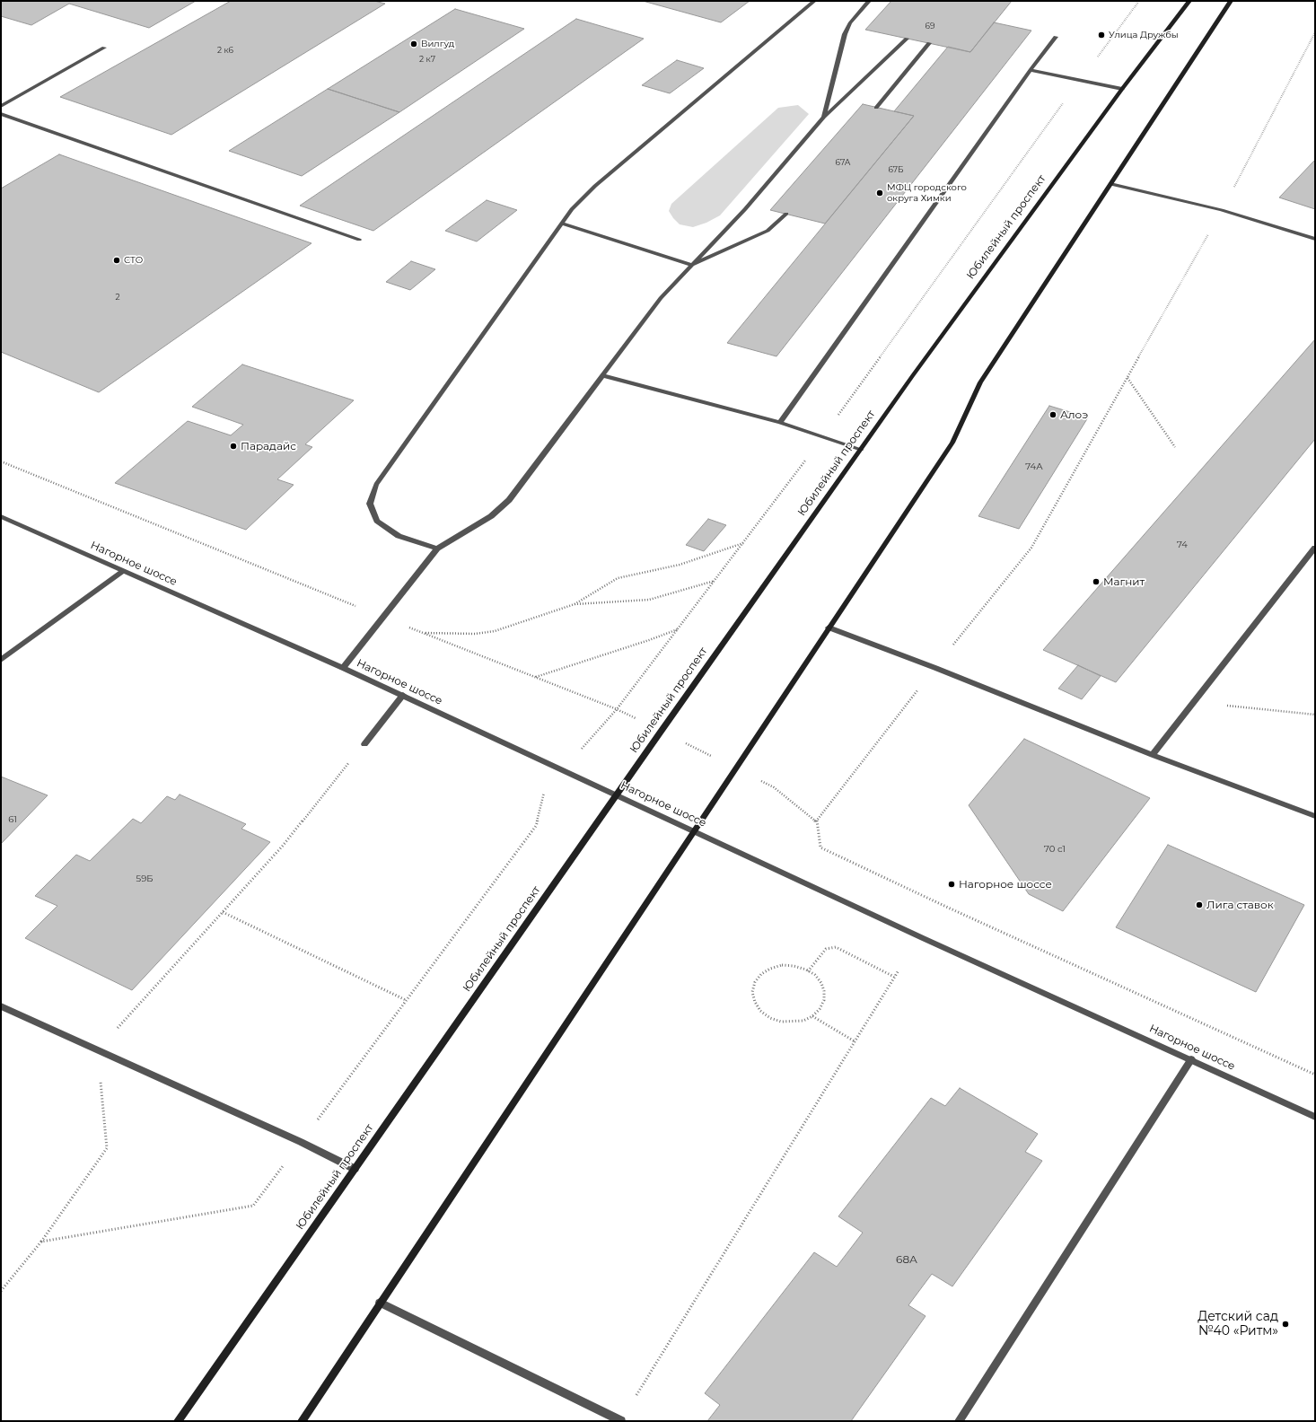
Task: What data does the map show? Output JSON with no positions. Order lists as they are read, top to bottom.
{
  "streets": {
    "main road": ["Юбилейный проспект"],
    "street": ["Нагорное шоссе"]
  },
  "crossings": [
    ["Юбилейный проспект", "Нагорное шоссе"]
  ],
  "places": [
    "Улица Дружбы",
    "Вилгуд",
    "МФЦ городского округа Химки",
    "СТО",
    "Алоэ",
    "Парадайс",
    "Магнит",
    "Нагорное шоссе",
    "Лига ставок",
    "Детский сад №40 «Ритм»"
  ],
  "house_numbers": [
    "69",
    "2 к6",
    "2 к7",
    "67А",
    "67Б",
    "2",
    "74А",
    "74",
    "61",
    "70 с1",
    "59Б",
    "68А"
  ]
}
